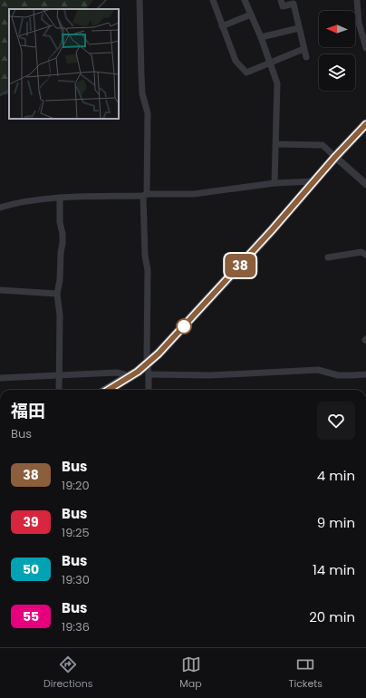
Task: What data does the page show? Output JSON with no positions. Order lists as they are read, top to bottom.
{
  "lines": ["bus line 38"],
  "north": "left",
  "page": {
    "on_map": "38",
    "heading": ["福田", "Bus"],
    "list": [
      {
        "mark": "38",
        "name": "Bus",
        "note": "19:20",
        "value": "4 min"
      },
      {
        "mark": "39",
        "name": "Bus",
        "note": "19:25",
        "value": "9 min"
      },
      {
        "mark": "50",
        "name": "Bus",
        "note": "19:30",
        "value": "14 min"
      },
      {
        "mark": "55",
        "name": "Bus",
        "note": "19:36",
        "value": "20 min"
      }
    ],
    "tabs": ["Directions", "Map", "Tickets"]
  }
}
